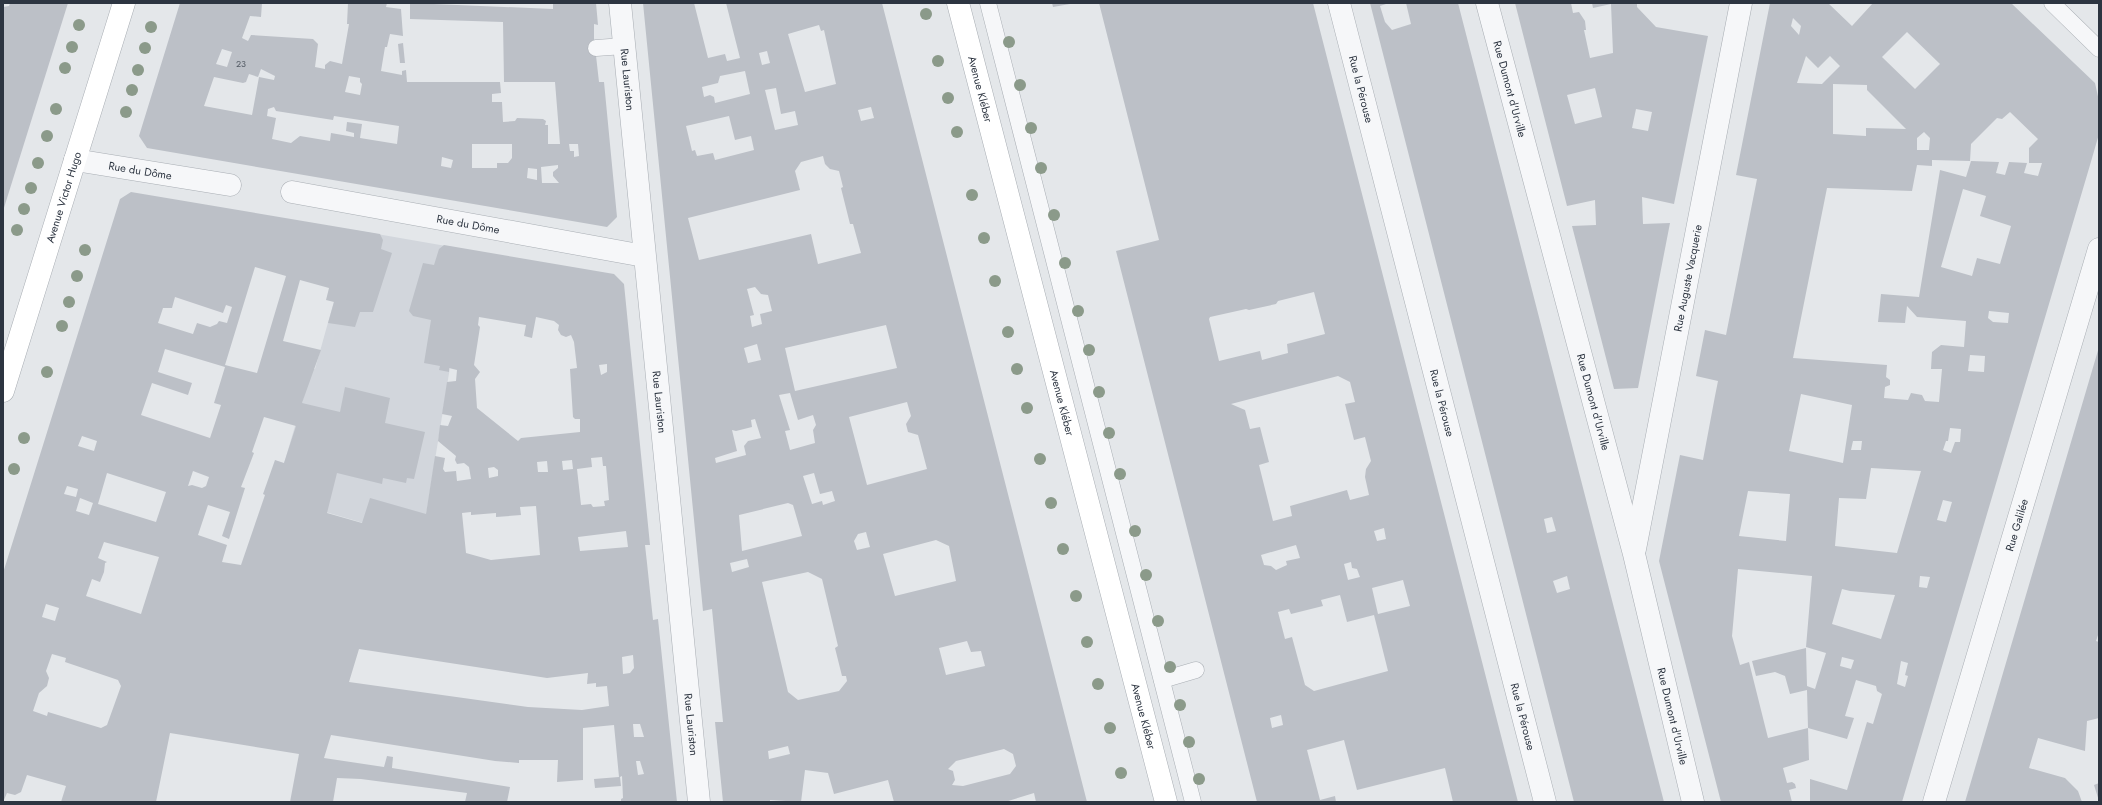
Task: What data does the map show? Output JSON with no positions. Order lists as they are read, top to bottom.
{
  "streets": {
    "main road": ["Avenue Kléber", "Avenue Victor Hugo"],
    "street": [
      "Rue Lauriston",
      "Rue la Pérouse",
      "Rue Dumont d'Urville",
      "Rue du Dôme",
      "Rue Auguste Vacquerie",
      "Rue Galilée"
    ]
  },
  "crossings": [
    ["Rue Lauriston", "Rue du Dôme"],
    ["Rue Dumont d'Urville", "Rue Auguste Vacquerie"],
    ["Rue du Dôme", "Avenue Victor Hugo"]
  ],
  "house_numbers": ["23"]
}
